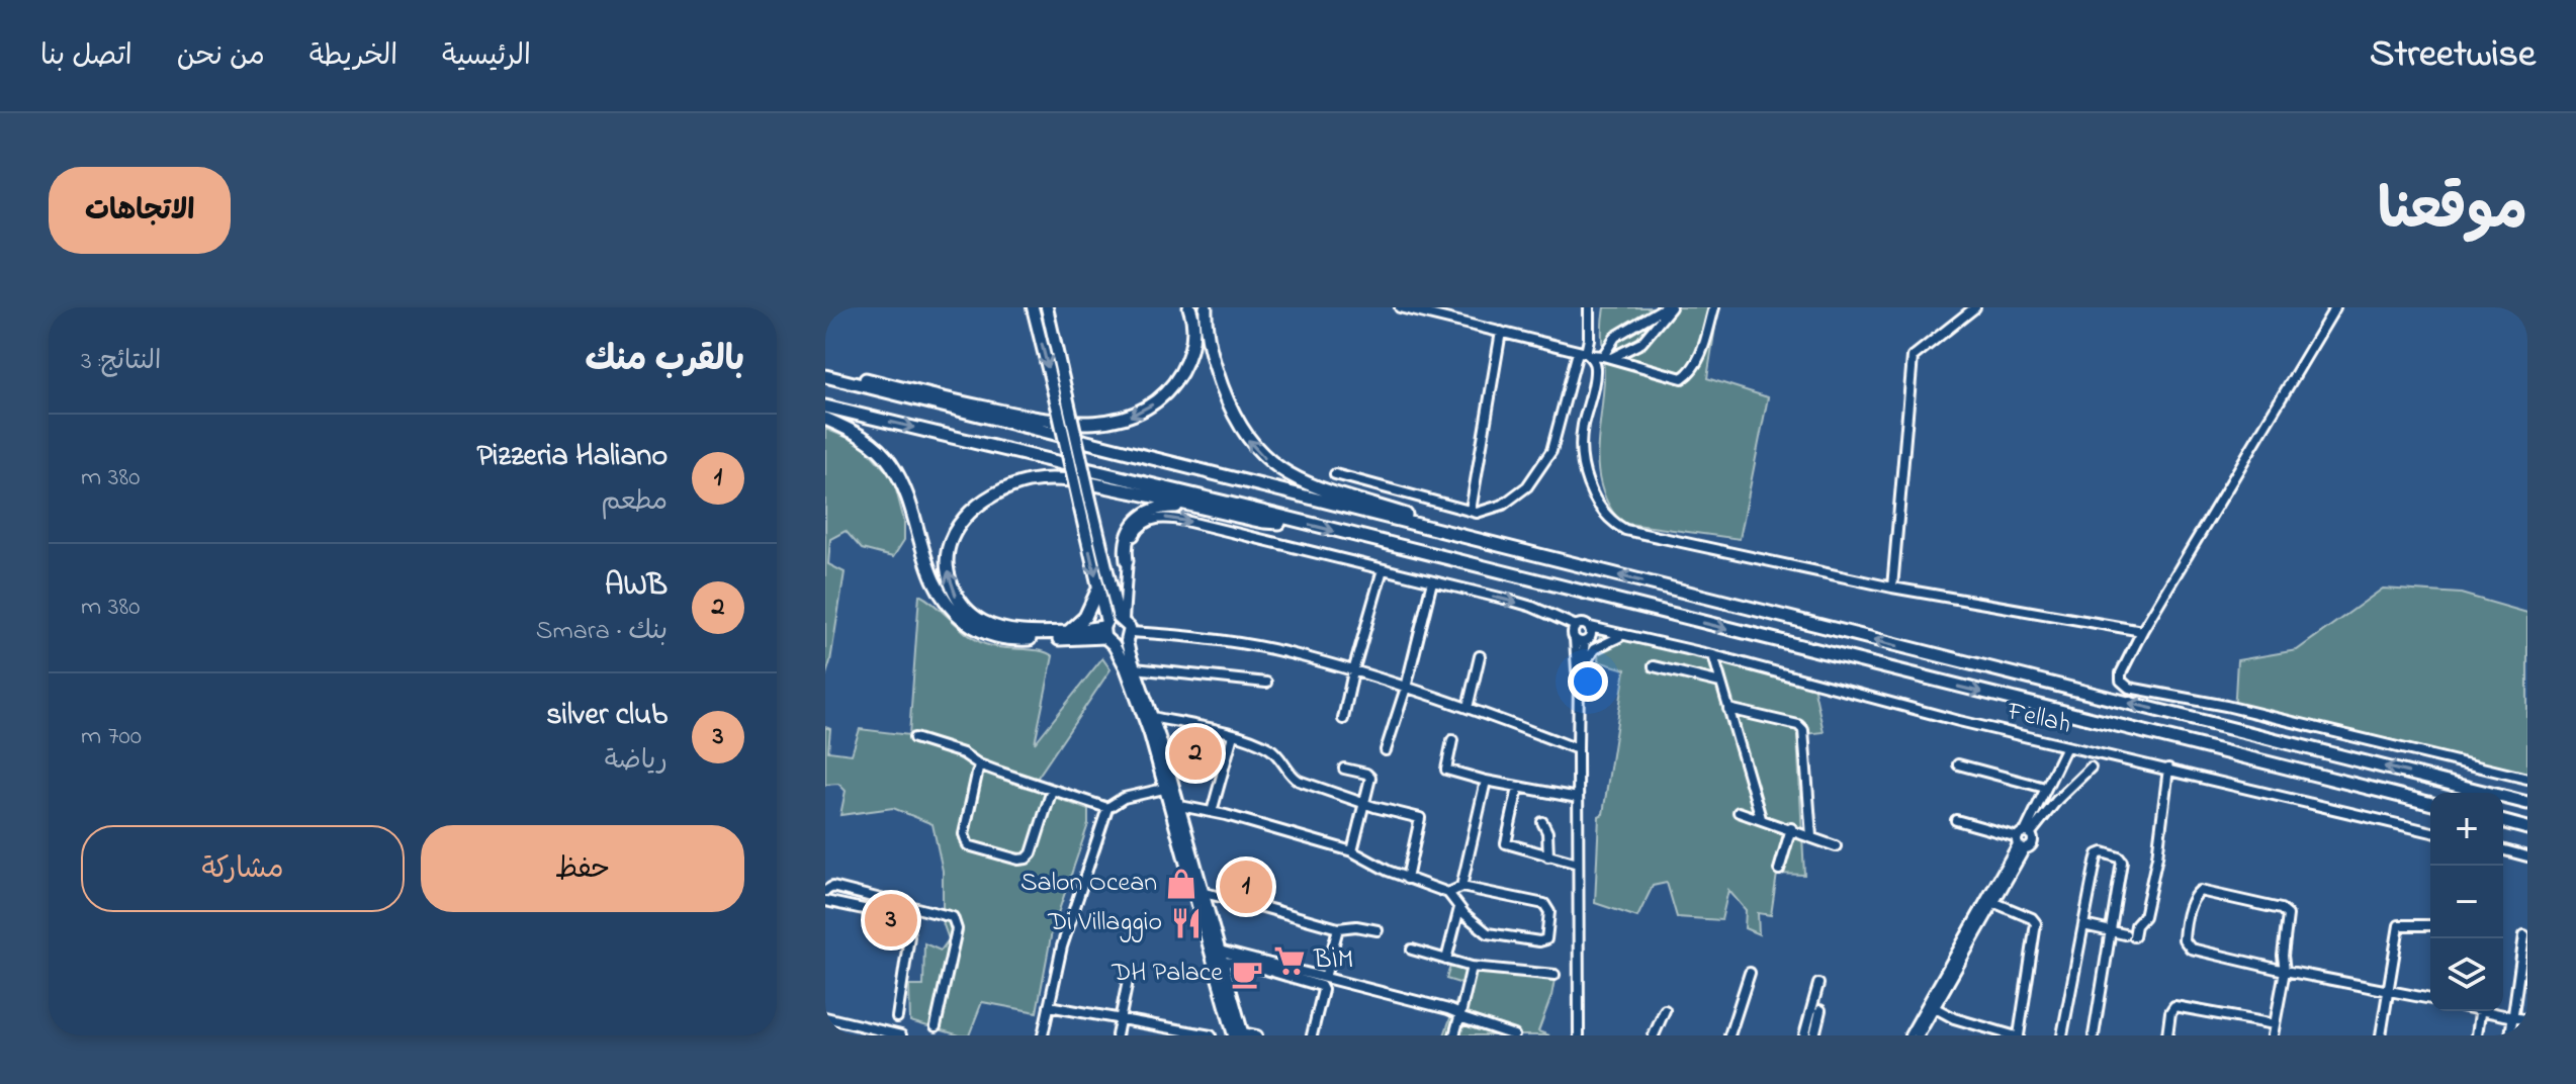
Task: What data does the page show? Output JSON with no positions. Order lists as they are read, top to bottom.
{
  "streets": {
    "street": ["Fellah"]
  },
  "places": {
    "shop": ["Salon Ocean"],
    "restaurant": ["Di Villaggio"],
    "supermarket": ["BİM"],
    "cafe": ["DH Palace"]
  },
  "page": {
    "header": "Streetwise",
    "nav": [
      "الرئيسية",
      "الخريطة",
      "من نحن",
      "اتصل بنا"
    ],
    "title": "موقعنا",
    "buttons": [
      "الاتجاهات",
      ["حفظ", "مشاركة"]
    ],
    "heading": ["بالقرب منك", "النتائج: 3"],
    "list": [
      {
        "mark": "1",
        "name": "Pizzeria Haliano",
        "note": "مطعم",
        "value": "380 m"
      },
      {
        "mark": "2",
        "name": "AWB",
        "note": "بنك · Smara",
        "value": "380 m"
      },
      {
        "mark": "3",
        "name": "silver club",
        "note": "رياضة",
        "value": "700 m"
      }
    ],
    "pins": ["2", "1", "3"],
    "map_buttons": ["+", "−"]
  }
}
